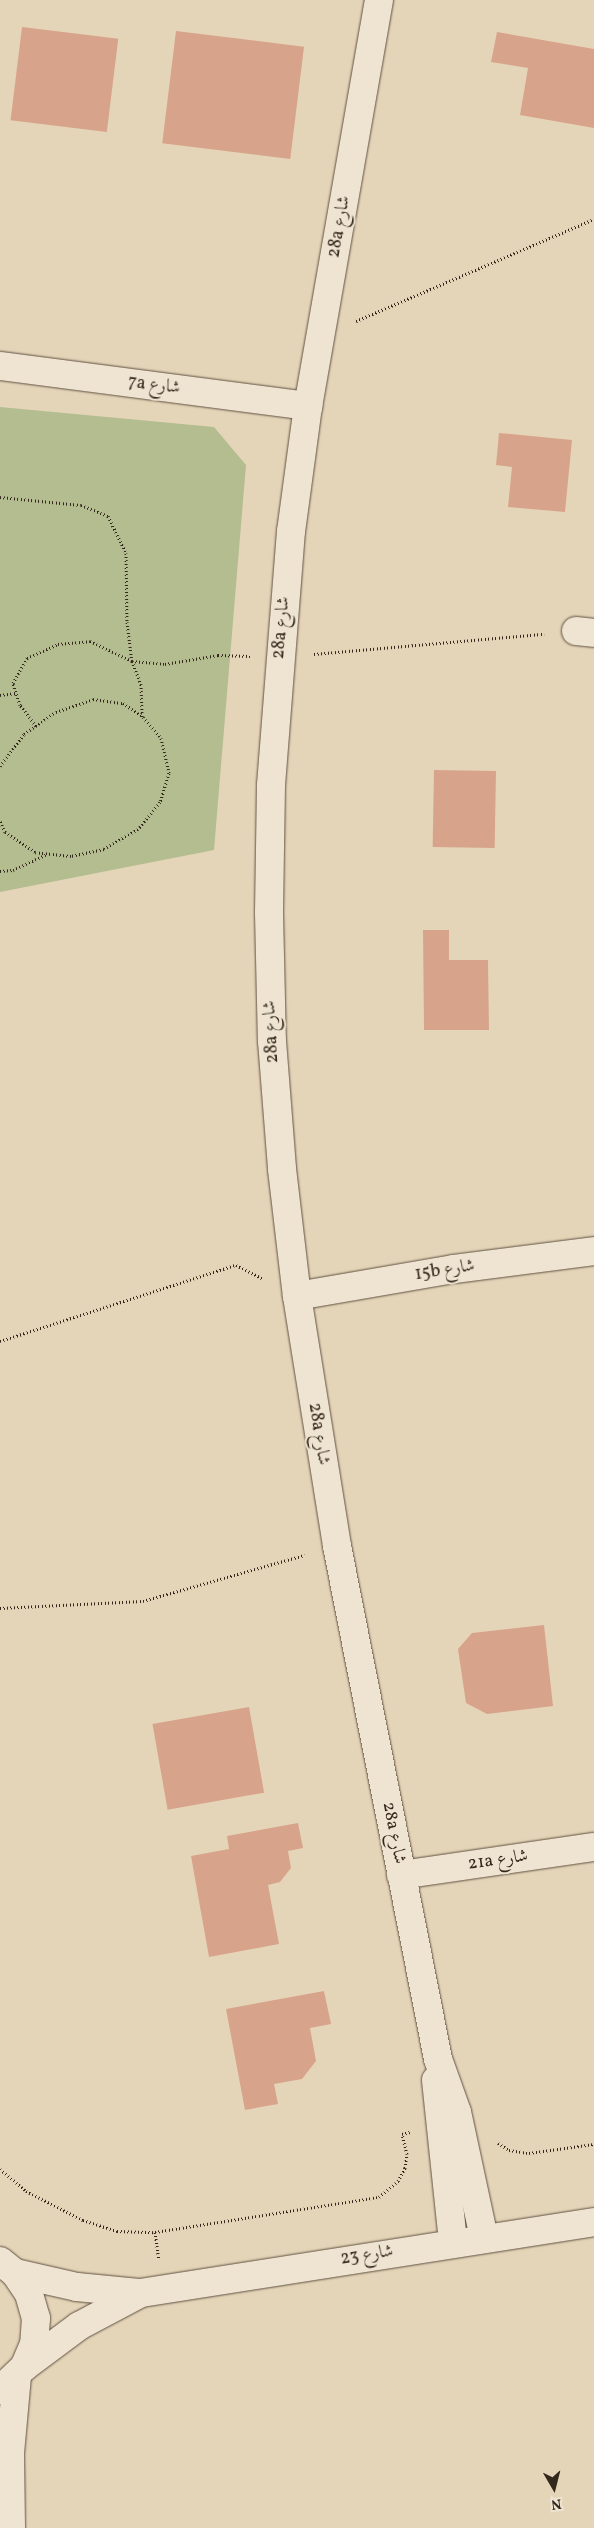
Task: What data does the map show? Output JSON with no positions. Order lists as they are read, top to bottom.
{
  "streets": {
    "street": [
      "28a شارع",
      "7a شارع",
      "15b شارع",
      "21a شارع",
      "شارع 23"
    ]
  },
  "crossings": [
    ["28a شارع", "7a شارع"],
    ["28a شارع", "15b شارع"],
    ["28a شارع", "21a شارع"],
    ["28a شارع", "شارع 23"]
  ],
  "north": "bottom"
}
